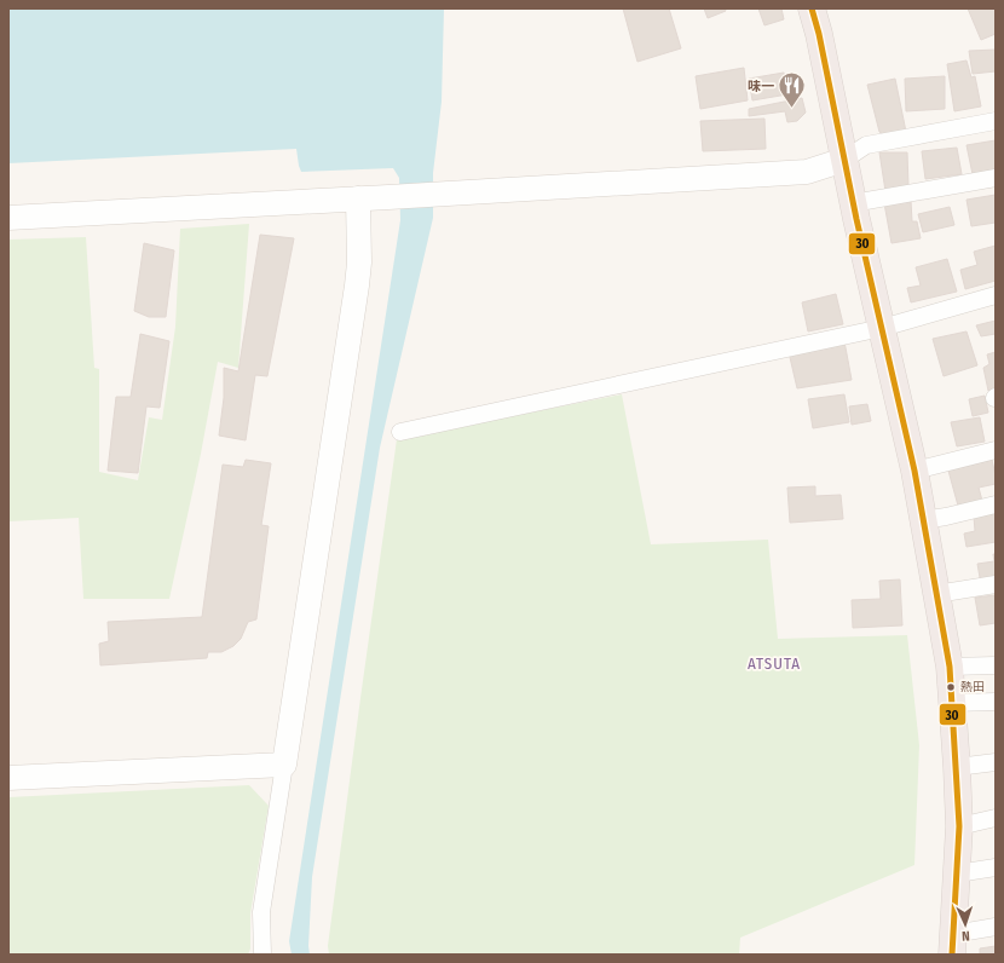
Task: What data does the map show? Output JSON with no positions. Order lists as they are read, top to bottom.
{
  "districts": ["ATSUTA"],
  "places": {
    "restaurant": ["味一"],
    "other": ["熱田"]
  },
  "lines": ["transit line 30"],
  "north": "bottom"
}
